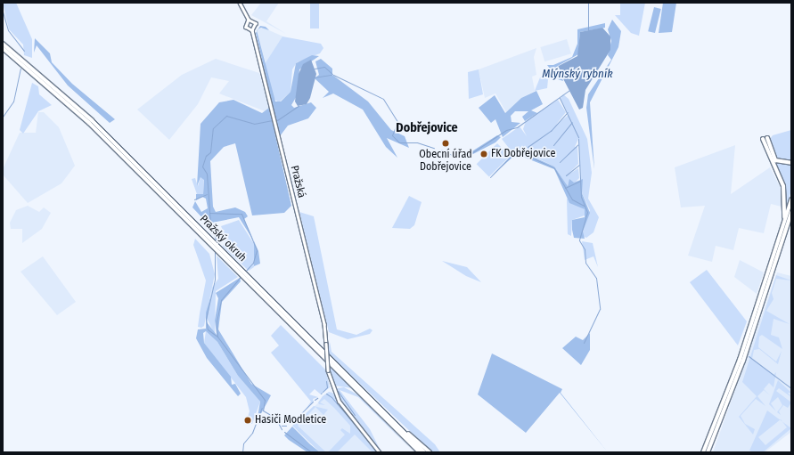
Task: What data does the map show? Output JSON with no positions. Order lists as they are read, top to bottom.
{
  "streets": {
    "highway": ["Pražský okruh"],
    "main road": ["Pražská"]
  },
  "districts": ["Dobřejovice"],
  "water": ["Mlýnský rybník"],
  "places": ["Obecní úřad Dobřejovice", "FK Dobřejovice", "Hasiči Modletice"]
}
